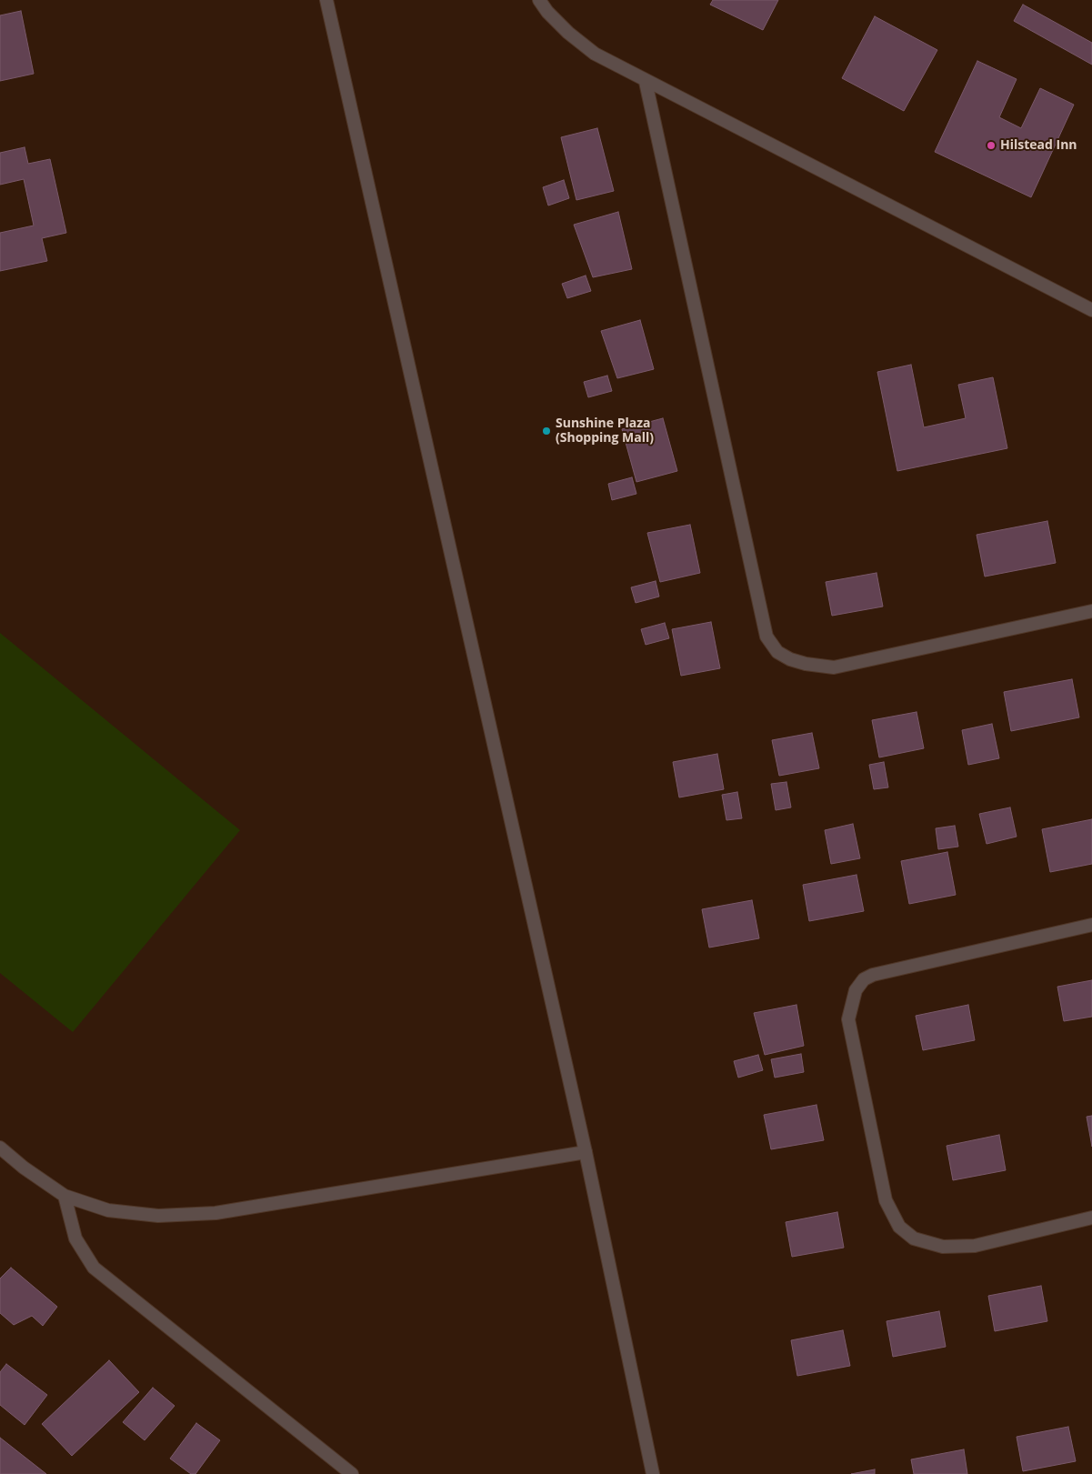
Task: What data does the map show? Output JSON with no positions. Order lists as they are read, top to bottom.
{
  "places": ["Hilstead Inn", "Sunshine Plaza (Shopping Mall)"]
}
